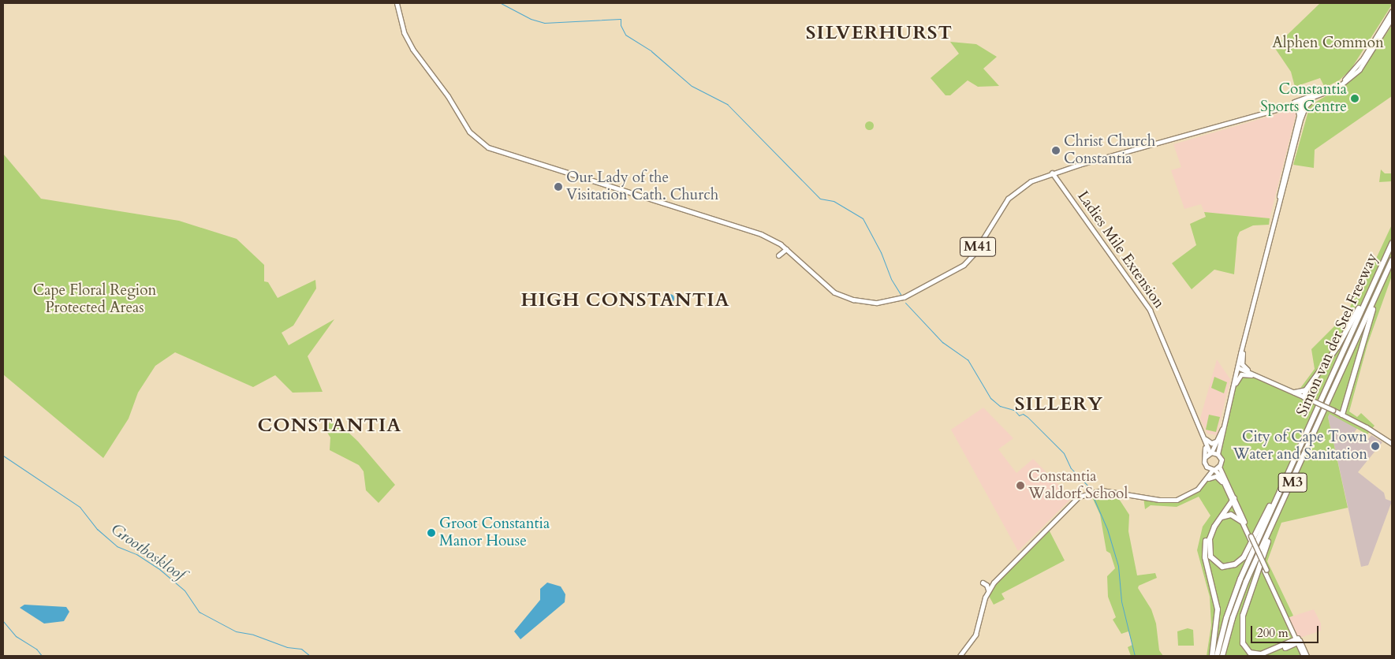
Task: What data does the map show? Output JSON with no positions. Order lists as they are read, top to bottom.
{
  "streets": {
    "highway": ["Simon van der Stel Freeway", "M3"],
    "main road": ["M41", "Ladies Mile Extension"]
  },
  "crossings": [
    ["M41", "Ladies Mile Extension"]
  ],
  "districts": [
    "SILVERHURST",
    "HIGH CONSTANTIA",
    "SILLERY",
    "CONSTANTIA"
  ],
  "water": ["Grootboskloof"],
  "parks": ["Alphen Common", "Cape Floral Region Protected Areas"],
  "places": [
    "Constantia Sports Centre",
    "Christ Church Constantia",
    "Our Lady of the Visitation Cath. Church",
    "City of Cape Town Water and Sanitation",
    "Constantia Waldorf School",
    "Groot Constantia Manor House"
  ],
  "scale_bar": "200 m"
}
